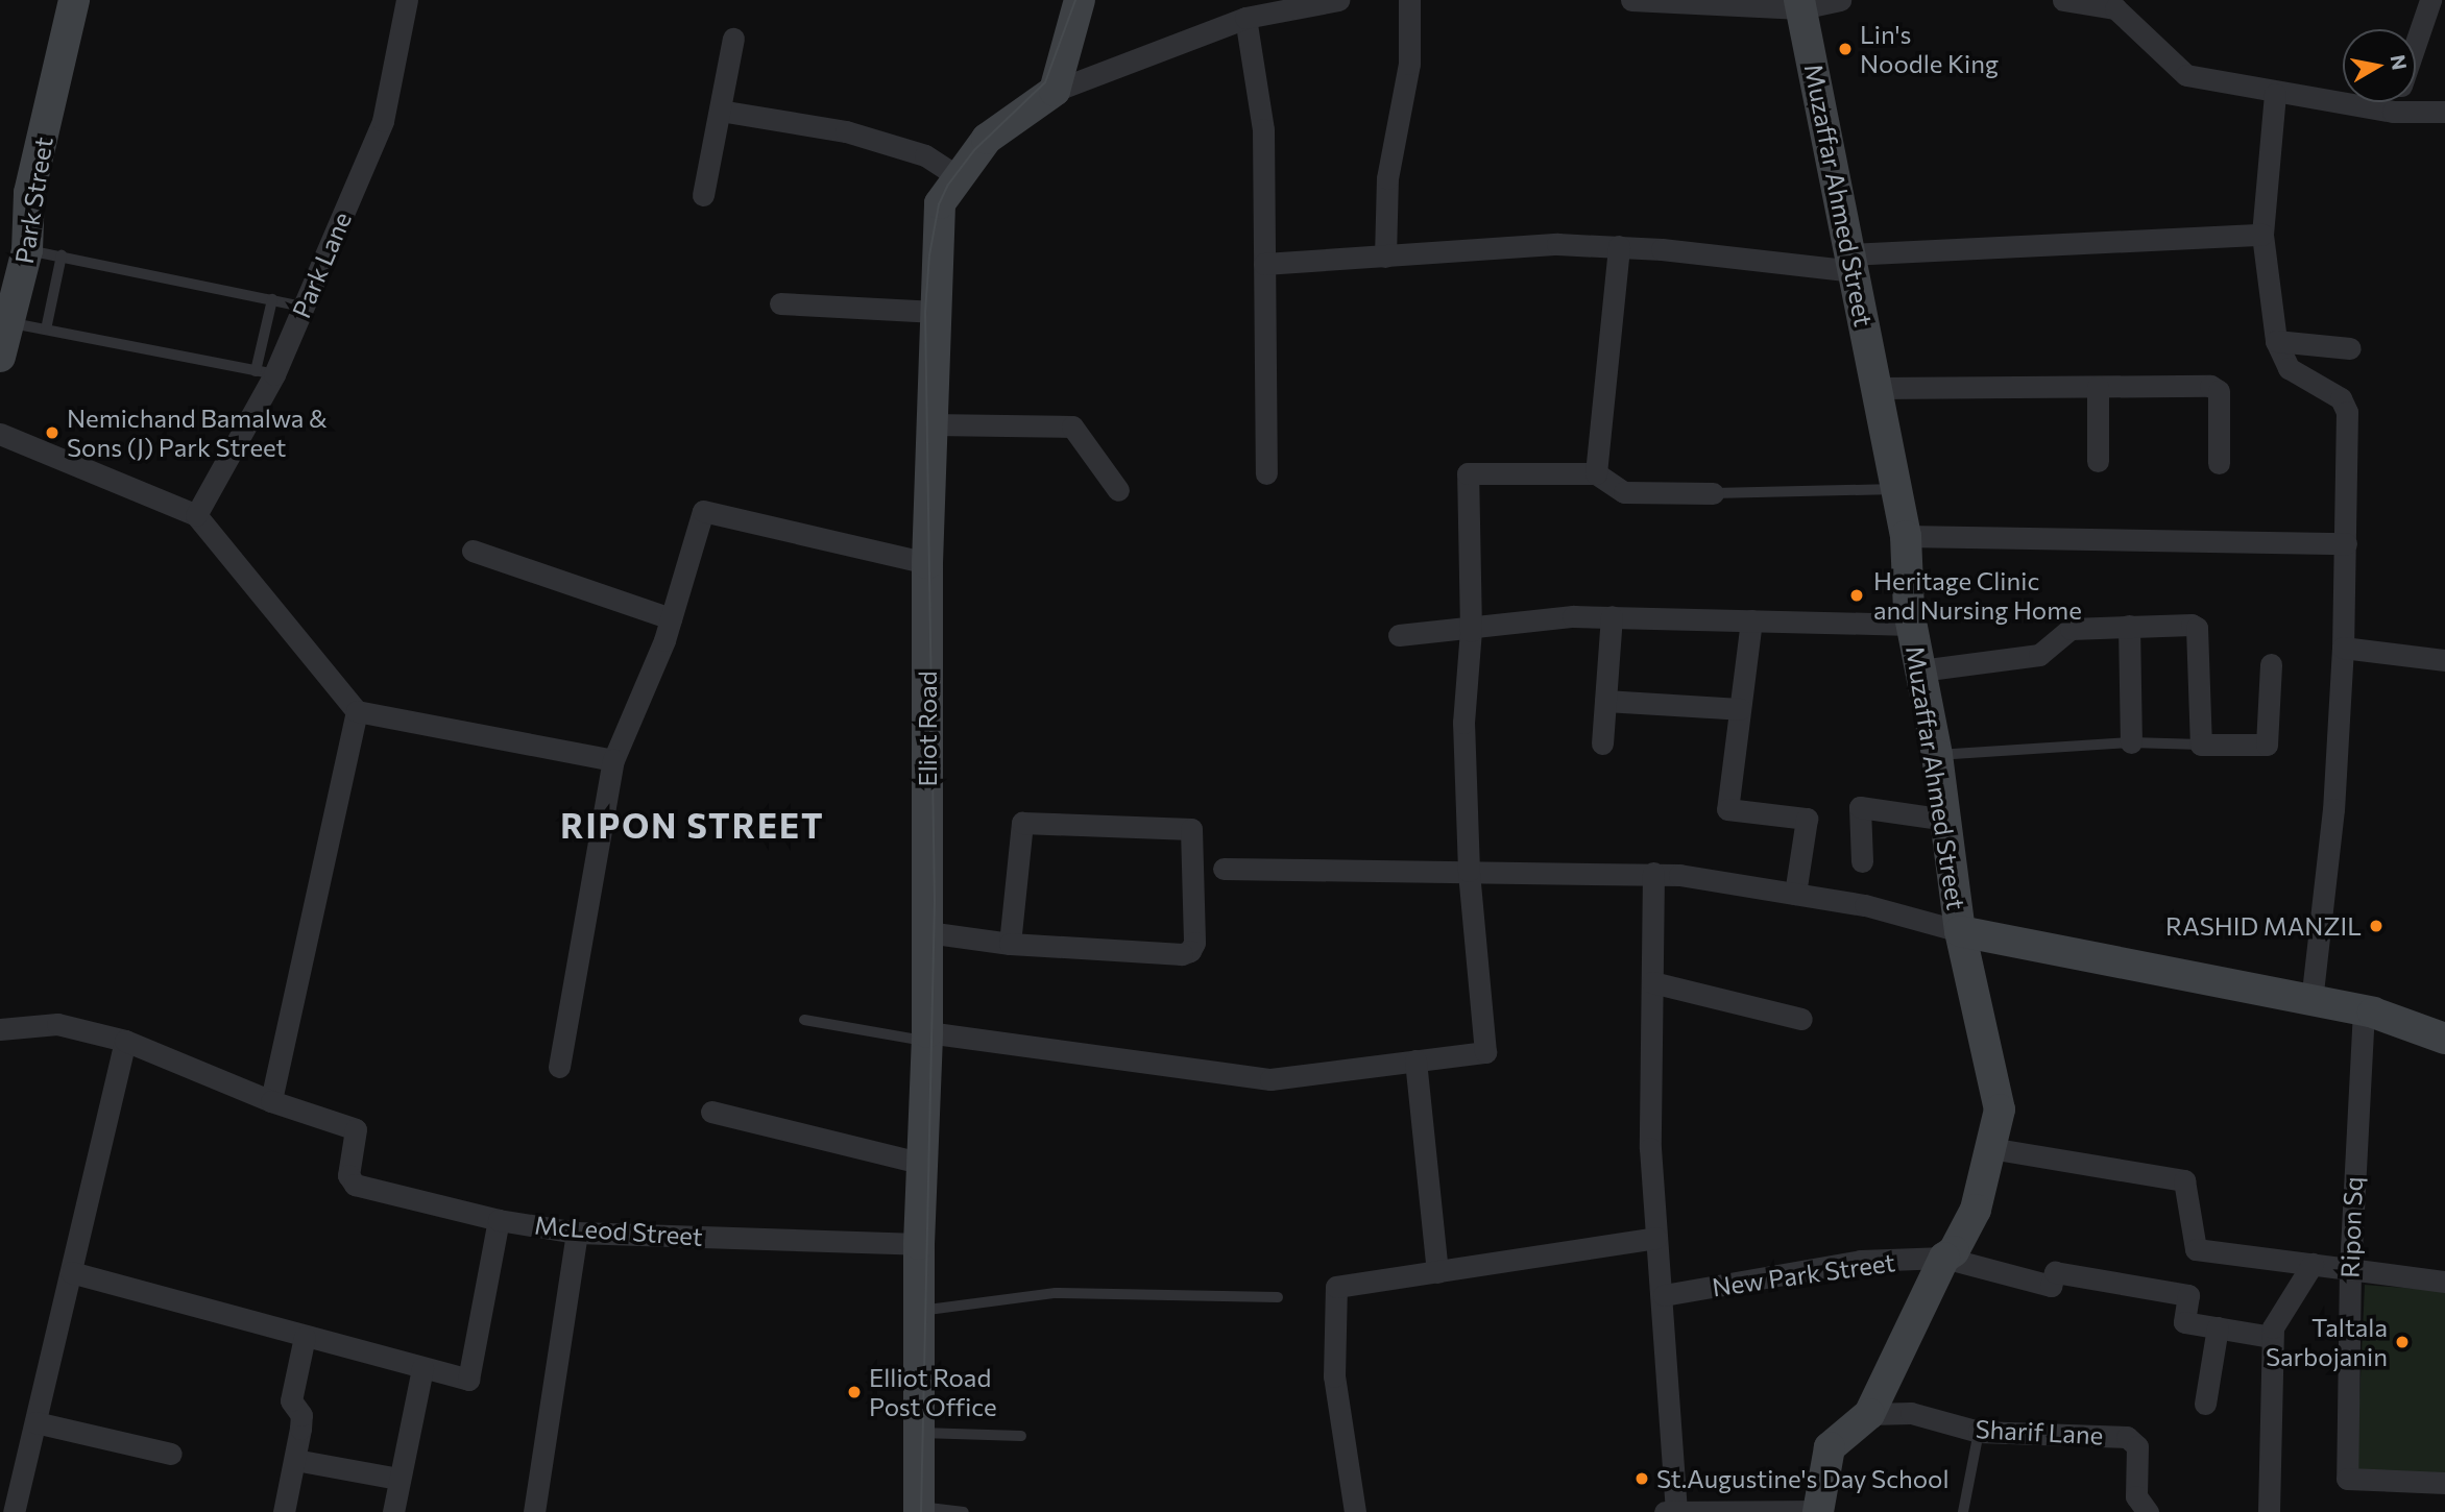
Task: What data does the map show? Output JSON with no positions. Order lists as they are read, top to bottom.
{
  "streets": {
    "street": [
      "Muzaffar Ahmed Street",
      "Park Street",
      "Park Lane",
      "Eliot Road",
      "Ripon Sq",
      "McLeod Street",
      "New Park Street",
      "Sharif Lane"
    ]
  },
  "crossings": [
    ["Muzaffar Ahmed Street", "New Park Street"],
    ["Muzaffar Ahmed Street", "Sharif Lane"],
    ["Eliot Road", "McLeod Street"]
  ],
  "districts": ["RIPON STREET"],
  "places": [
    "Lin's Noodle King",
    "Nemichand Bamalwa & Sons (J) Park Street",
    "Heritage Clinic and Nursing Home",
    "RASHID MANZIL",
    "Taltala Sarbojanin",
    "Elliot Road Post Office",
    "St.Augustine's Day School"
  ],
  "north": "right"
}
